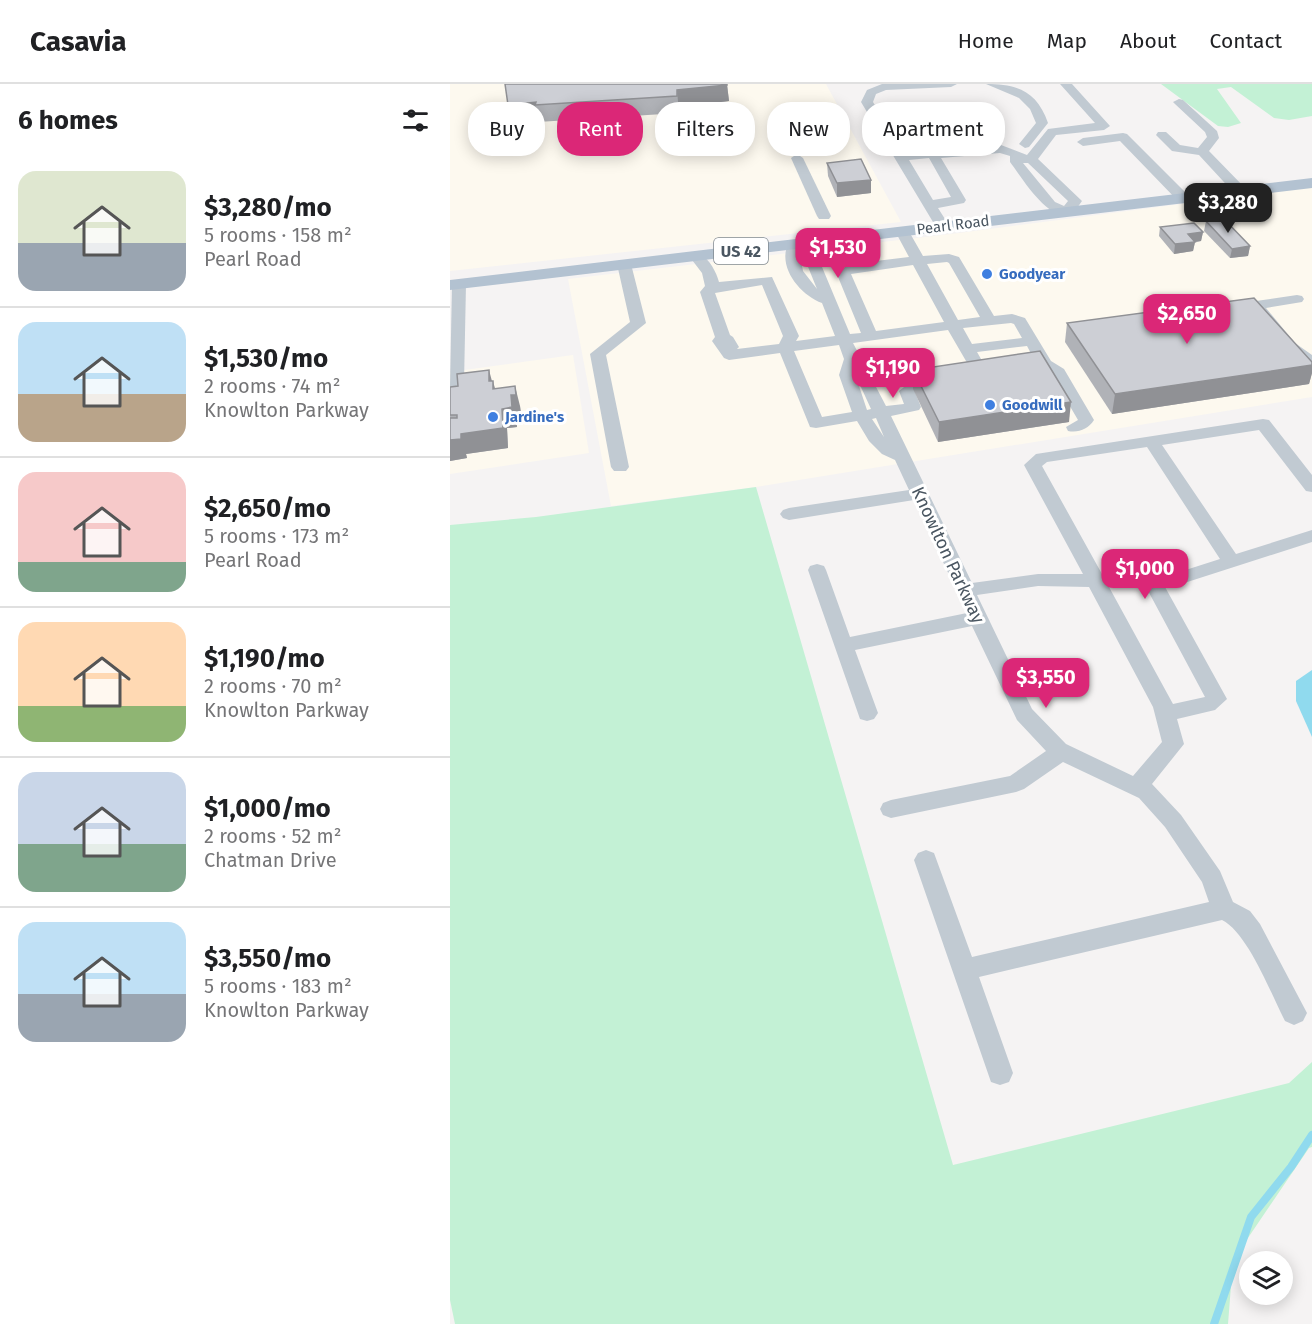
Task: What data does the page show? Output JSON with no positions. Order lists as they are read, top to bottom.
{
  "streets": {
    "main road": ["Pearl Road", "US 42"],
    "street": ["Knowlton Parkway"]
  },
  "crossings": [
    ["Pearl Road", "Knowlton Parkway"]
  ],
  "places": ["Goodyear", "Goodwill", "Jardine's"],
  "page": {
    "header": "Casavia",
    "nav": [
      "Home",
      "Map",
      "About",
      "Contact"
    ],
    "heading": "6 homes",
    "chip": [
      "Buy",
      "Rent",
      "Filters",
      "New",
      "Apartment"
    ],
    "list": [
      {
        "name": "$3,280/mo",
        "note": "5 rooms · 158 m² · Pearl Road"
      },
      {
        "name": "$1,530/mo",
        "note": "2 rooms · 74 m² · Knowlton Parkway"
      },
      {
        "name": "$2,650/mo",
        "note": "5 rooms · 173 m² · Pearl Road"
      },
      {
        "name": "$1,190/mo",
        "note": "2 rooms · 70 m² · Knowlton Parkway"
      },
      {
        "name": "$1,000/mo",
        "note": "2 rooms · 52 m² · Chatman Drive"
      },
      {
        "name": "$3,550/mo",
        "note": "5 rooms · 183 m² · Knowlton Parkway"
      }
    ],
    "price": [
      "$3,280",
      "$1,530",
      "$2,650",
      "$1,190",
      "$1,000",
      "$3,550"
    ]
  }
}
